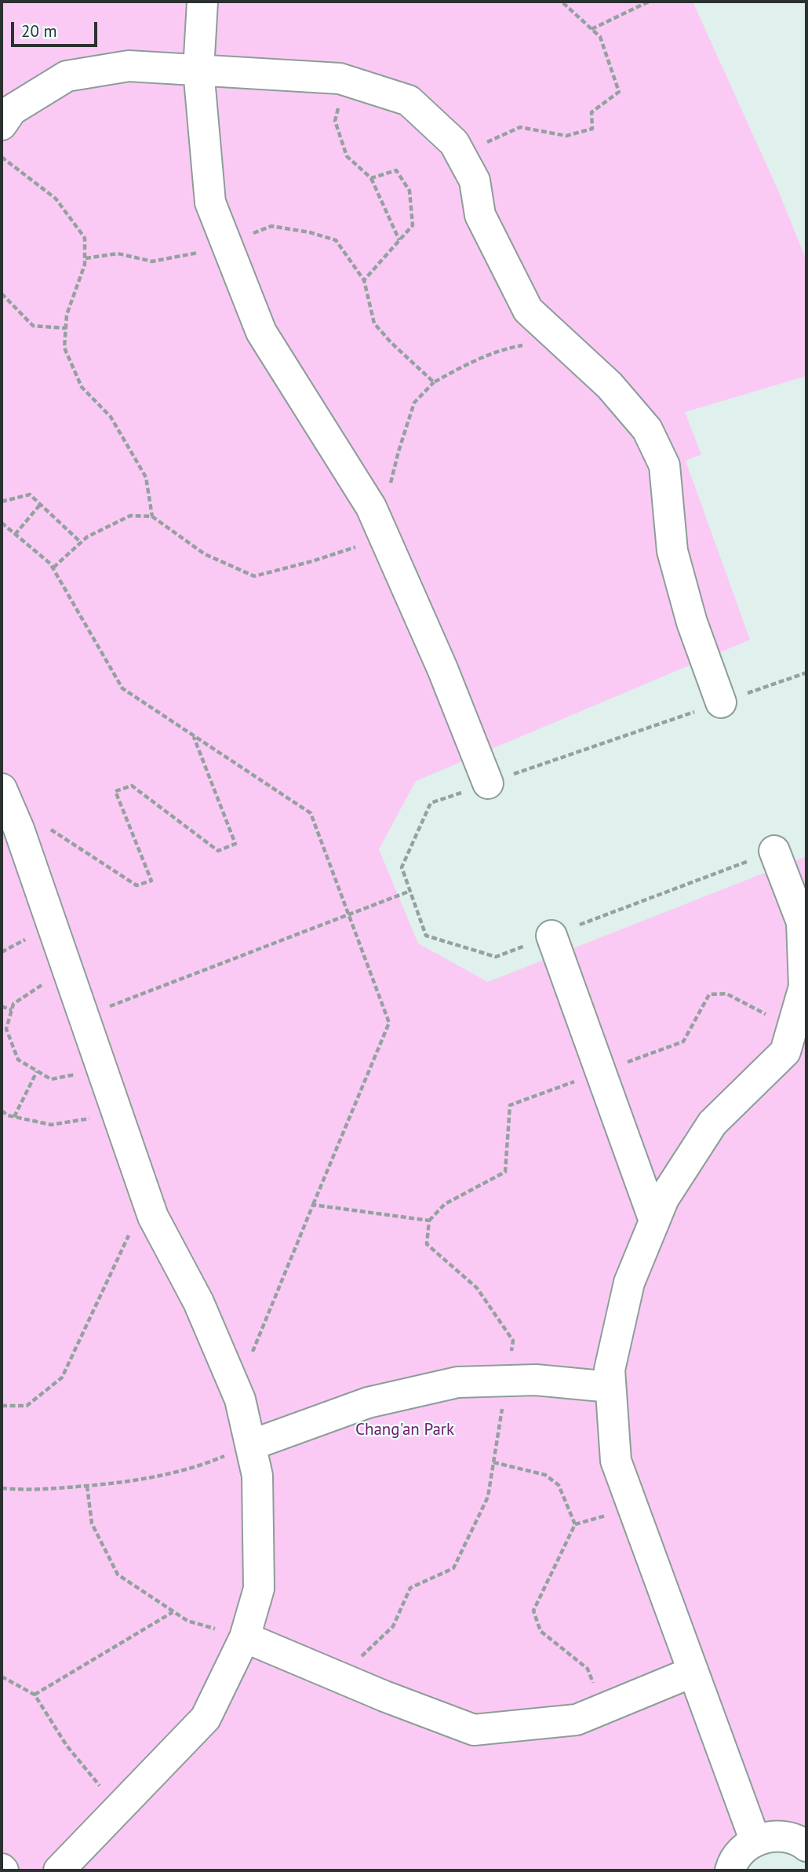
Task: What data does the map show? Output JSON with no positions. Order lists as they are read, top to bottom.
{
  "parks": ["Chang'an Park"],
  "scale_bar": "20 m"
}
